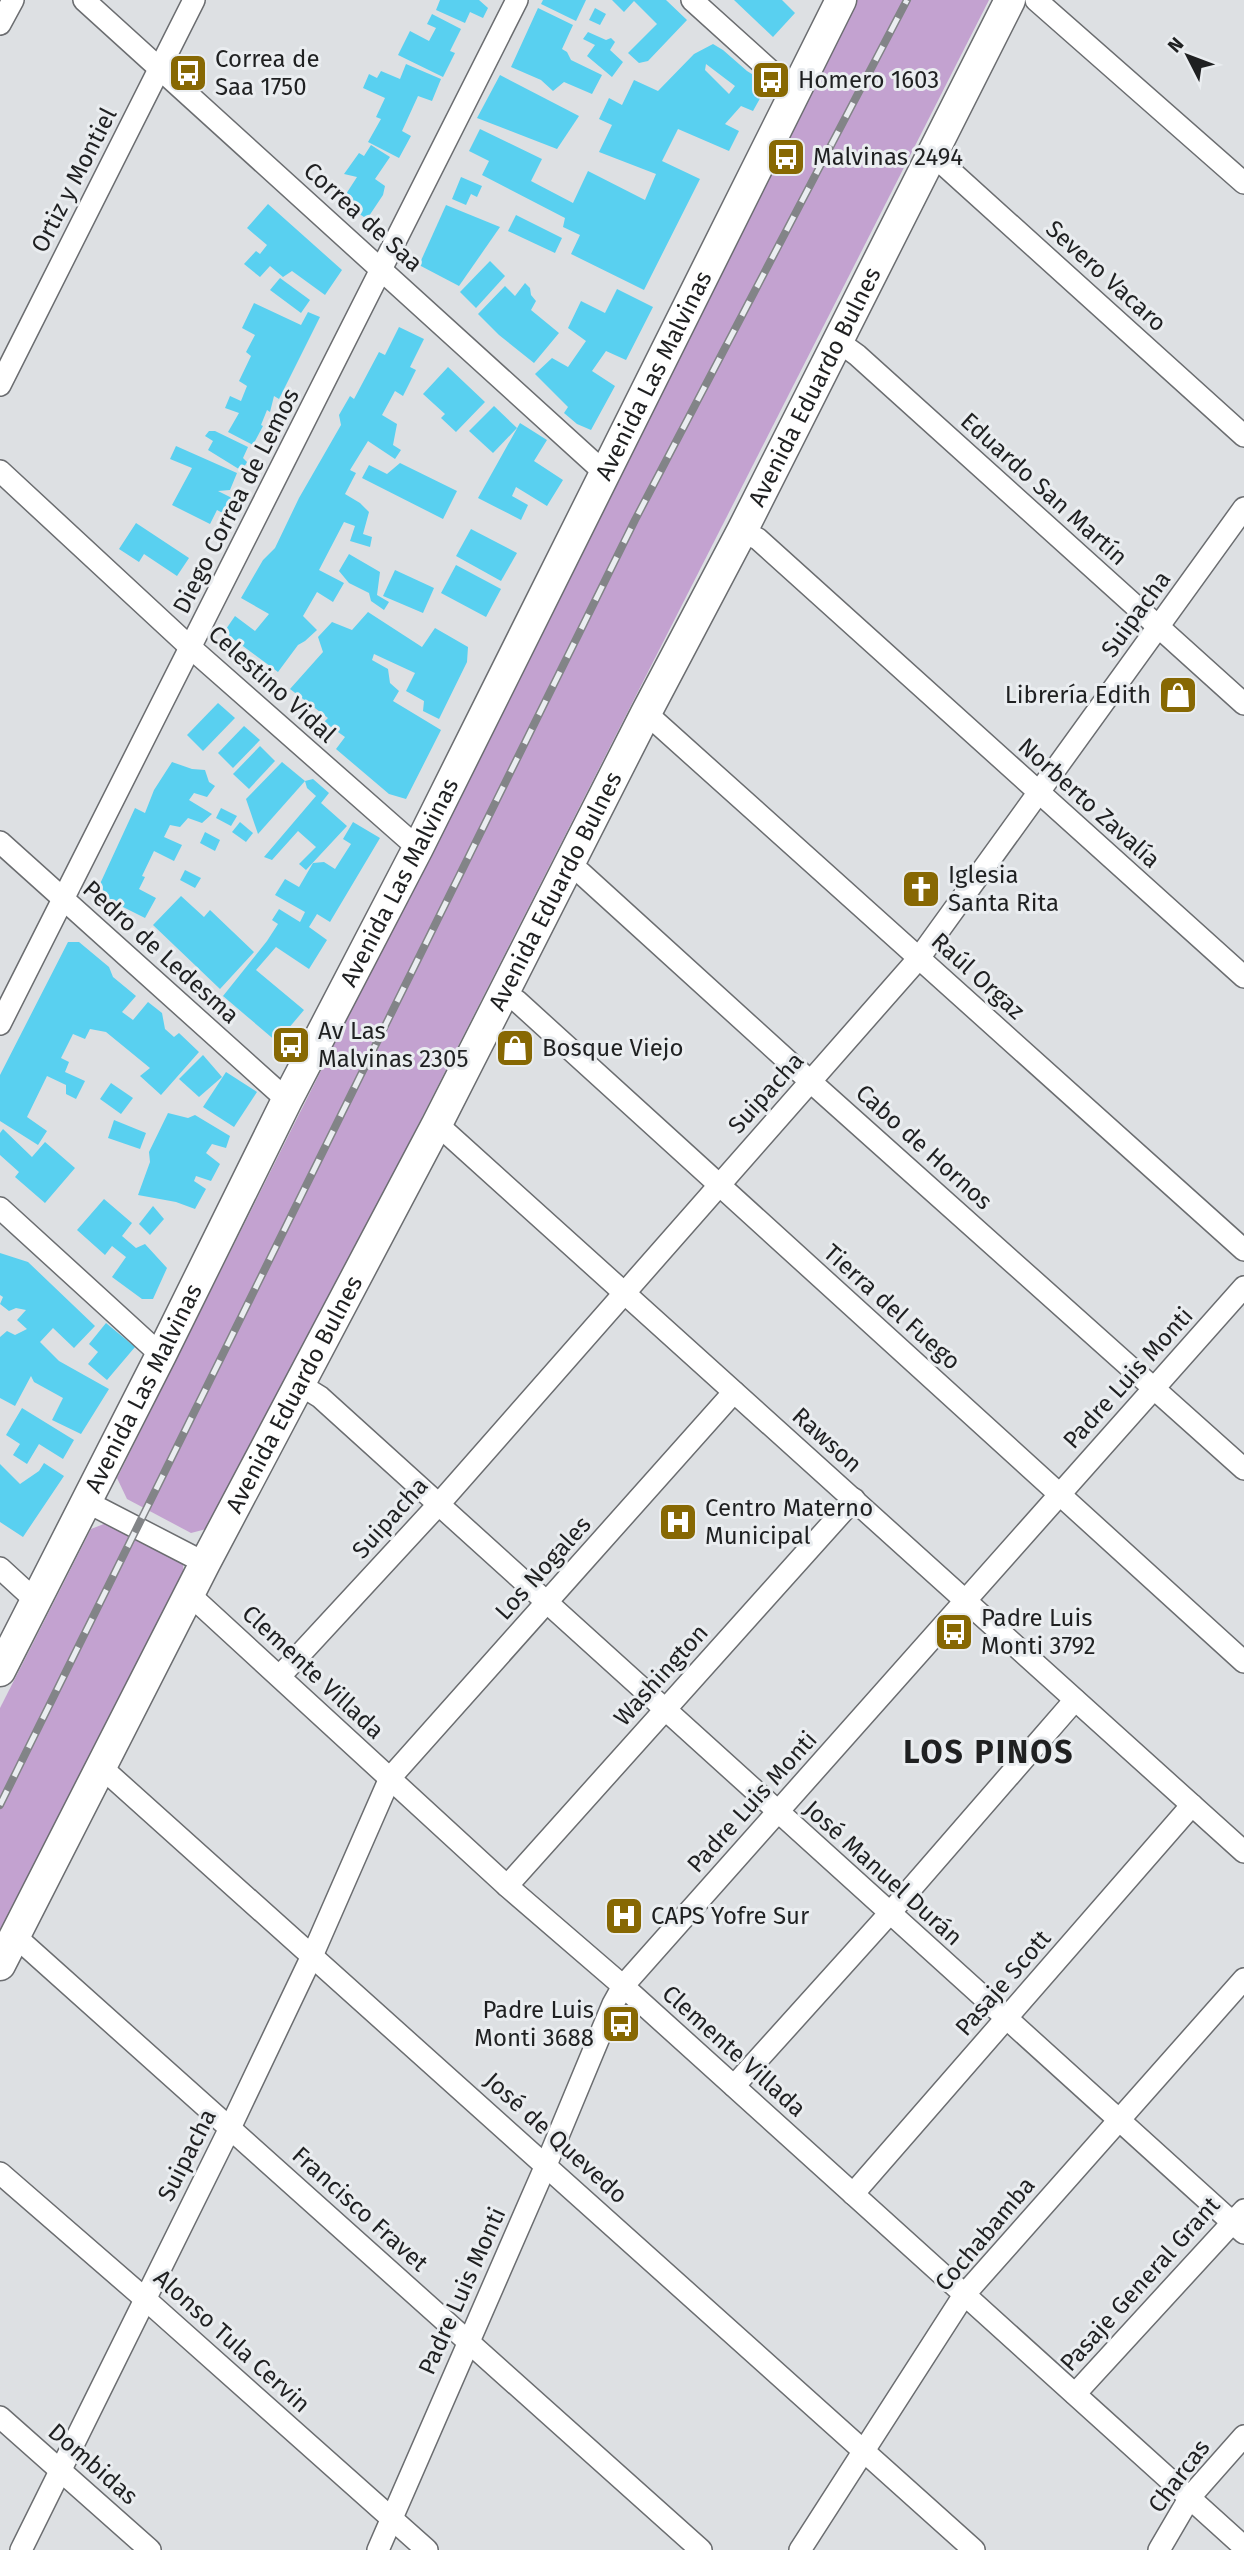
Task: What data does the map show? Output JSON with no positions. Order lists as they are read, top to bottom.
{
  "streets": {
    "main road": ["Avenida Las Malvinas", "Avenida Eduardo Bulnes"],
    "street": [
      "Ortiz y Montiel",
      "Correa de Saa",
      "Severo Vacaro",
      "Eduardo San Martín",
      "Diego Correa de Lemos",
      "Suipacha",
      "Celestino Vidal",
      "Norberto Zavalía",
      "Pedro de Ledesma",
      "Raúl Orgaz",
      "Cabo de Hornos",
      "Tierra del Fuego",
      "Padre Luis Monti",
      "Rawson",
      "Los Nogales",
      "Clemente Villada",
      "Washington",
      "José Manuel Durán",
      "Pasaje Scott",
      "José de Quevedo",
      "Francisco Fravet",
      "Cochabamba",
      "Pasaje General Grant",
      "Alonso Tula Cervin",
      "Dombidas",
      "Charcas"
    ]
  },
  "crossings": [
    ["Ortiz y Montiel", "Correa de Saa"],
    ["Correa de Saa", "Avenida Las Malvinas"],
    ["Correa de Saa", "Diego Correa de Lemos"],
    ["Severo Vacaro", "Avenida Eduardo Bulnes"],
    ["Avenida Las Malvinas", "Celestino Vidal"],
    ["Avenida Las Malvinas", "Pedro de Ledesma"],
    ["Avenida Eduardo Bulnes", "Eduardo San Martín"],
    ["Avenida Eduardo Bulnes", "Norberto Zavalía"],
    ["Avenida Eduardo Bulnes", "Raúl Orgaz"],
    ["Avenida Eduardo Bulnes", "Cabo de Hornos"],
    ["Avenida Eduardo Bulnes", "Tierra del Fuego"],
    ["Avenida Eduardo Bulnes", "Rawson"],
    ["Avenida Eduardo Bulnes", "Clemente Villada"],
    ["Avenida Eduardo Bulnes", "José Manuel Durán"],
    ["Avenida Eduardo Bulnes", "José de Quevedo"],
    ["Avenida Eduardo Bulnes", "Francisco Fravet"],
    ["Eduardo San Martín", "Suipacha"],
    ["Diego Correa de Lemos", "Celestino Vidal"],
    ["Diego Correa de Lemos", "Pedro de Ledesma"],
    ["Suipacha", "Norberto Zavalía"],
    ["Suipacha", "Raúl Orgaz"],
    ["Suipacha", "Cabo de Hornos"],
    ["Suipacha", "Tierra del Fuego"],
    ["Suipacha", "Rawson"],
    ["Suipacha", "Los Nogales"],
    ["Suipacha", "Clemente Villada"],
    ["Suipacha", "José Manuel Durán"],
    ["Suipacha", "José de Quevedo"],
    ["Suipacha", "Francisco Fravet"],
    ["Suipacha", "Alonso Tula Cervin"],
    ["Suipacha", "Dombidas"],
    ["Cabo de Hornos", "Padre Luis Monti"],
    ["Tierra del Fuego", "Padre Luis Monti"],
    ["Padre Luis Monti", "Rawson"],
    ["Padre Luis Monti", "Clemente Villada"],
    ["Padre Luis Monti", "José Manuel Durán"],
    ["Padre Luis Monti", "José de Quevedo"],
    ["Padre Luis Monti", "Francisco Fravet"],
    ["Padre Luis Monti", "Alonso Tula Cervin"],
    ["Rawson", "Los Nogales"],
    ["Rawson", "Washington"],
    ["Rawson", "Pasaje Scott"],
    ["Los Nogales", "Clemente Villada"],
    ["Los Nogales", "José Manuel Durán"],
    ["Clemente Villada", "Washington"],
    ["Clemente Villada", "Pasaje Scott"],
    ["Clemente Villada", "Cochabamba"],
    ["Clemente Villada", "Pasaje General Grant"],
    ["Clemente Villada", "Charcas"],
    ["Washington", "José Manuel Durán"],
    ["José Manuel Durán", "Pasaje Scott"],
    ["José Manuel Durán", "Cochabamba"],
    ["José Manuel Durán", "Pasaje General Grant"],
    ["José de Quevedo", "Cochabamba"]
  ],
  "districts": ["LOS PINOS"],
  "places": {
    "bus stop": [
      "Correa de Saa 1750",
      "Homero 1603",
      "Malvinas 2494",
      "Av Las Malvinas 2305",
      "Padre Luis Monti 3792",
      "Padre Luis Monti 3688"
    ],
    "shop": ["Librería Edith", "Bosque Viejo"],
    "church": ["Iglesia Santa Rita"],
    "hospital": ["Centro Materno Municipal", "CAPS Yofre Sur"]
  },
  "north": "top left"
}
